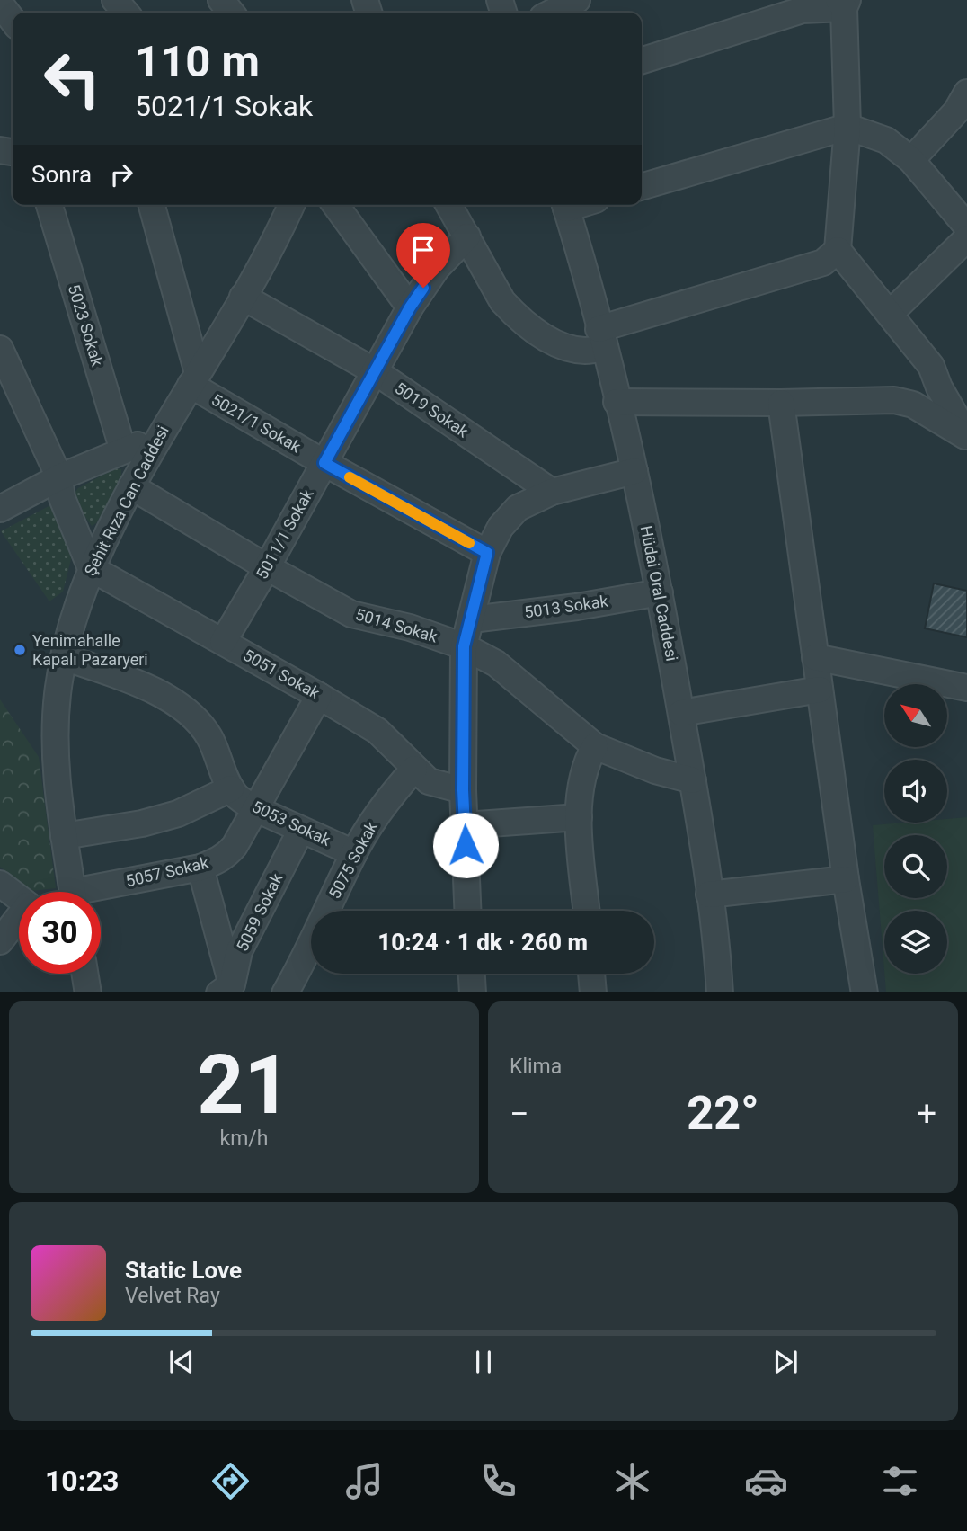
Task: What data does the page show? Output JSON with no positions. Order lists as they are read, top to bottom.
{
  "streets": {
    "street": [
      "5023 Sokak",
      "5019 Sokak",
      "5021/1 Sokak",
      "Şehit Rıza Can Caddesi",
      "5011/1 Sokak",
      "Hüdai Oral Caddesi",
      "5013 Sokak",
      "5014 Sokak",
      "5051 Sokak",
      "5053 Sokak",
      "5075 Sokak",
      "5057 Sokak",
      "5059 Sokak"
    ]
  },
  "crossings": [
    ["5019 Sokak", "Şehit Rıza Can Caddesi"],
    ["5019 Sokak", "5011/1 Sokak"],
    ["5021/1 Sokak", "Şehit Rıza Can Caddesi"],
    ["5021/1 Sokak", "5011/1 Sokak"],
    ["Şehit Rıza Can Caddesi", "5014 Sokak"],
    ["Şehit Rıza Can Caddesi", "5051 Sokak"],
    ["Şehit Rıza Can Caddesi", "5053 Sokak"],
    ["5011/1 Sokak", "5014 Sokak"],
    ["5011/1 Sokak", "5051 Sokak"],
    ["Hüdai Oral Caddesi", "5013 Sokak"],
    ["Hüdai Oral Caddesi", "5014 Sokak"],
    ["5051 Sokak", "5075 Sokak"],
    ["5051 Sokak", "5057 Sokak"],
    ["5053 Sokak", "5075 Sokak"],
    ["5053 Sokak", "5057 Sokak"],
    ["5053 Sokak", "5059 Sokak"]
  ],
  "places": ["Yenimahalle Kapalı Pazaryeri"],
  "north": "top left",
  "page": {
    "turn": ["110 m", "5021/1 Sokak"],
    "then": "Sonra",
    "limit": "30",
    "trip": "10:24 · 1 dk · 260 m",
    "tile": [
      ["21", "km/h"],
      "Klima"
    ],
    "heat": ["−", "22°", "+"],
    "song": ["Static Love", "Velvet Ray"],
    "tabs": "10:23"
  }
}
